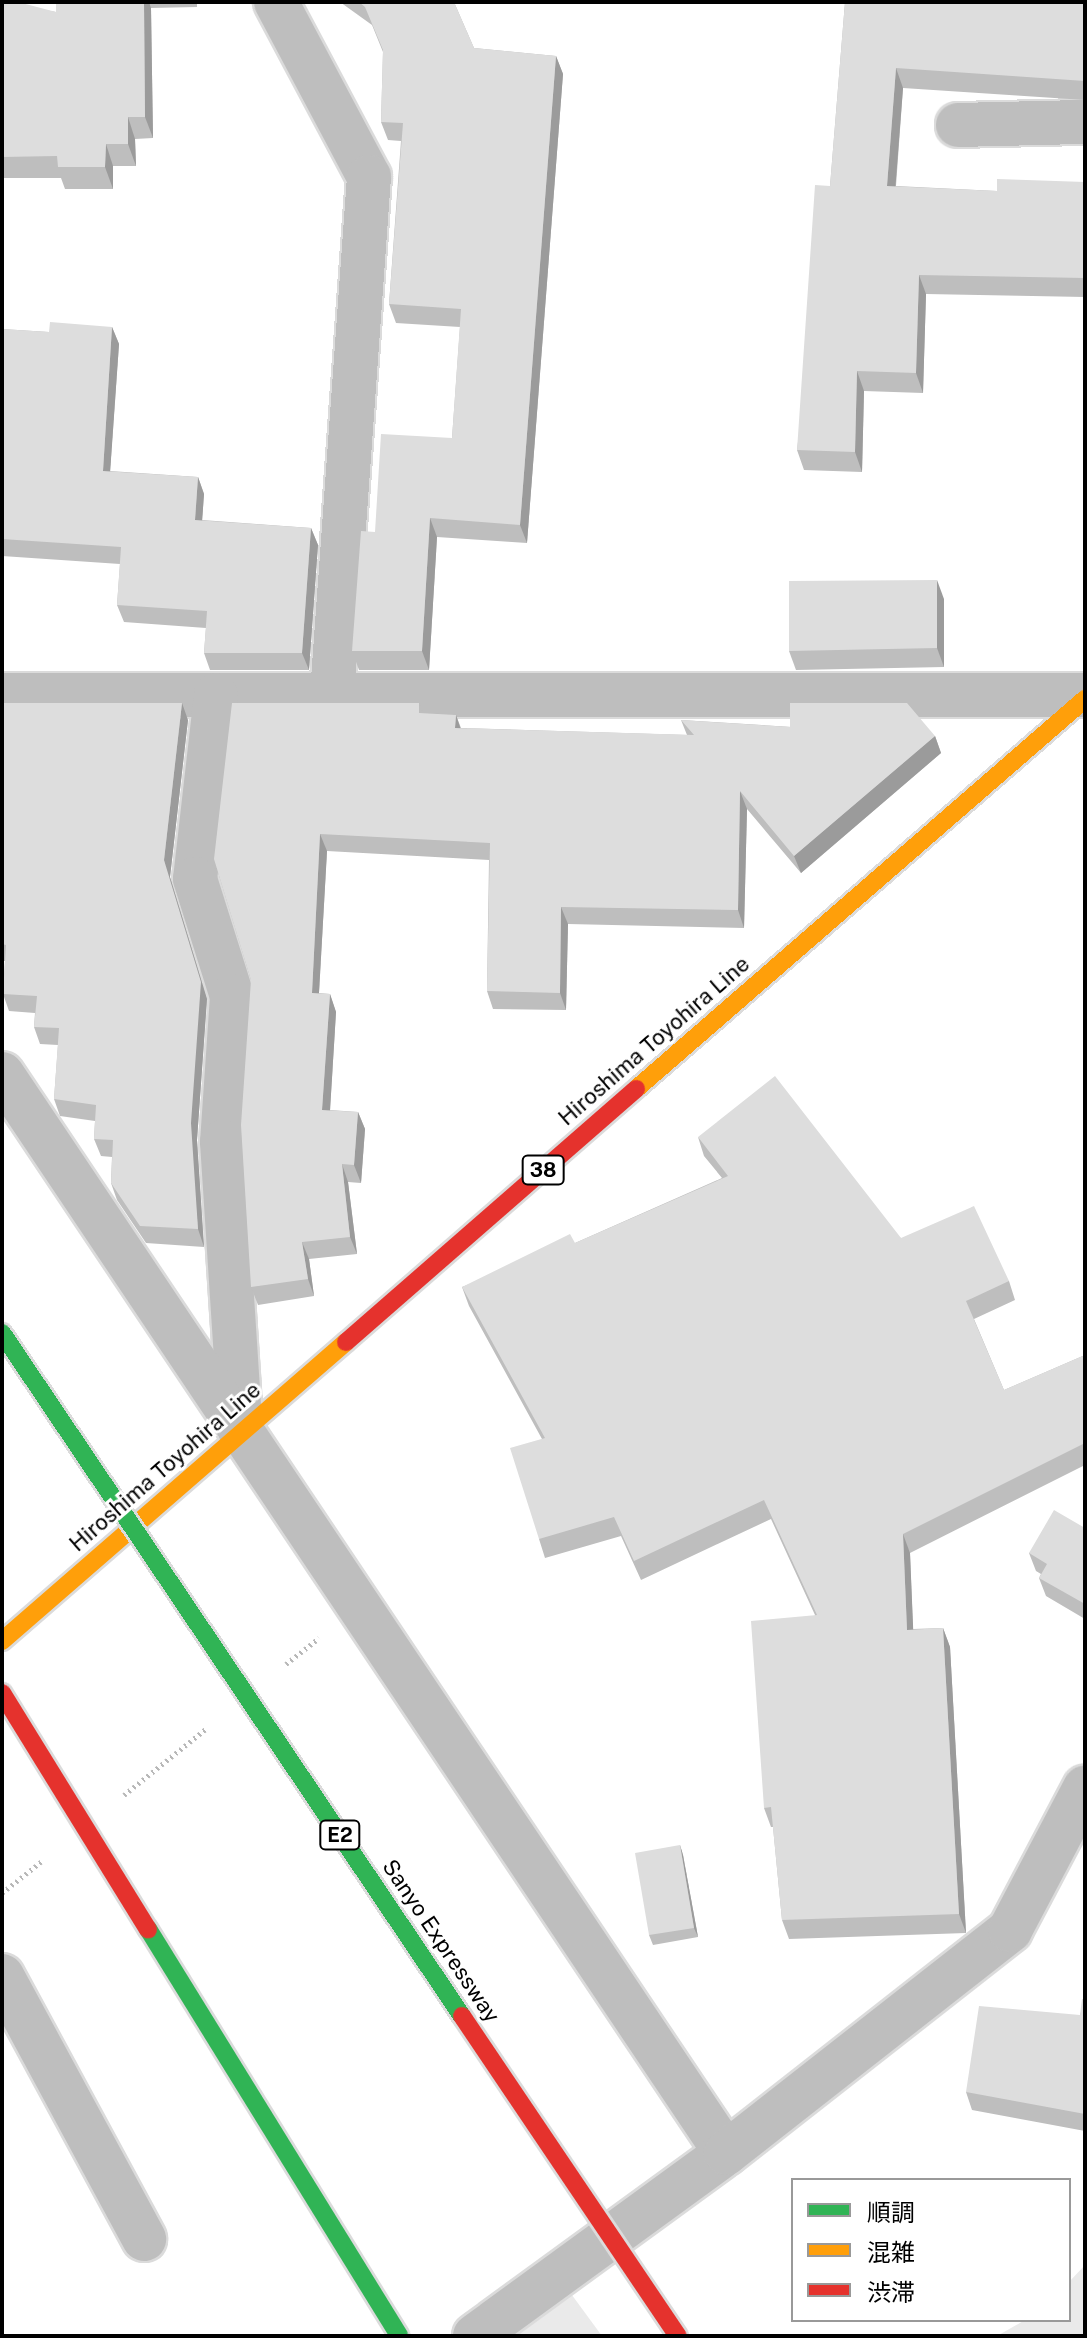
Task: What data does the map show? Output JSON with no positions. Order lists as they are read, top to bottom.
{
  "streets": {
    "main road": [
      "Hiroshima Toyohira Line",
      "38",
      "E2",
      "Sanyo Expressway"
    ]
  },
  "legend": ["順調", "混雑", "渋滞"]
}
